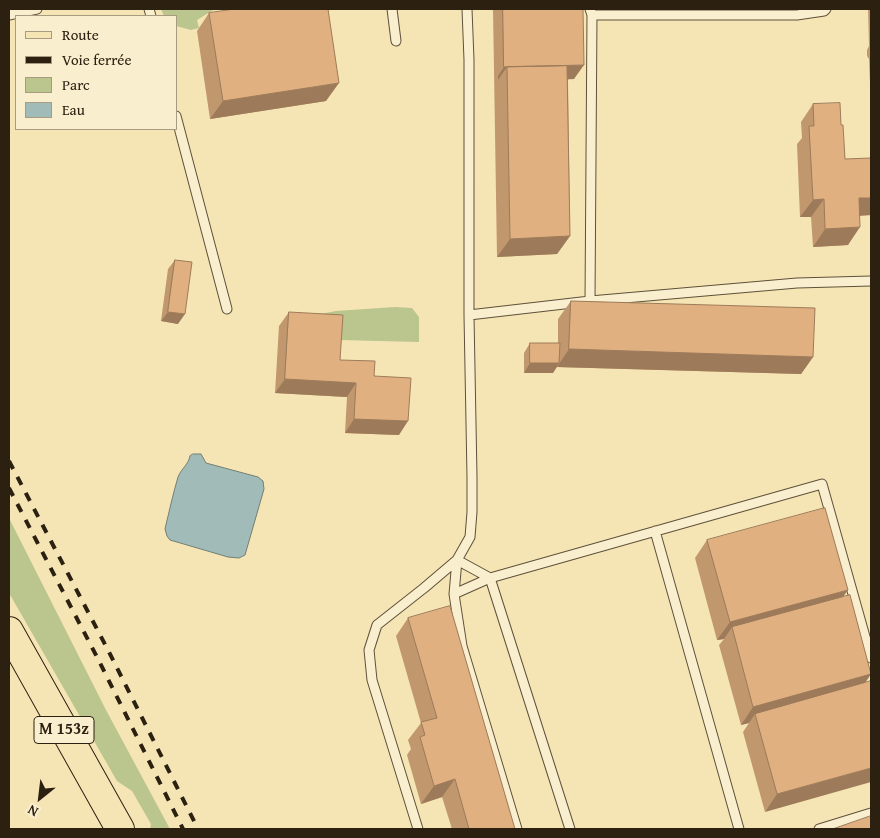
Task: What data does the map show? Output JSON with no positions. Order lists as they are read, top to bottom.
{
  "streets": {
    "main road": ["M 153z"]
  },
  "legend": [
    "Route",
    "Voie ferrée",
    "Parc",
    "Eau"
  ],
  "north": "bottom left"
}
